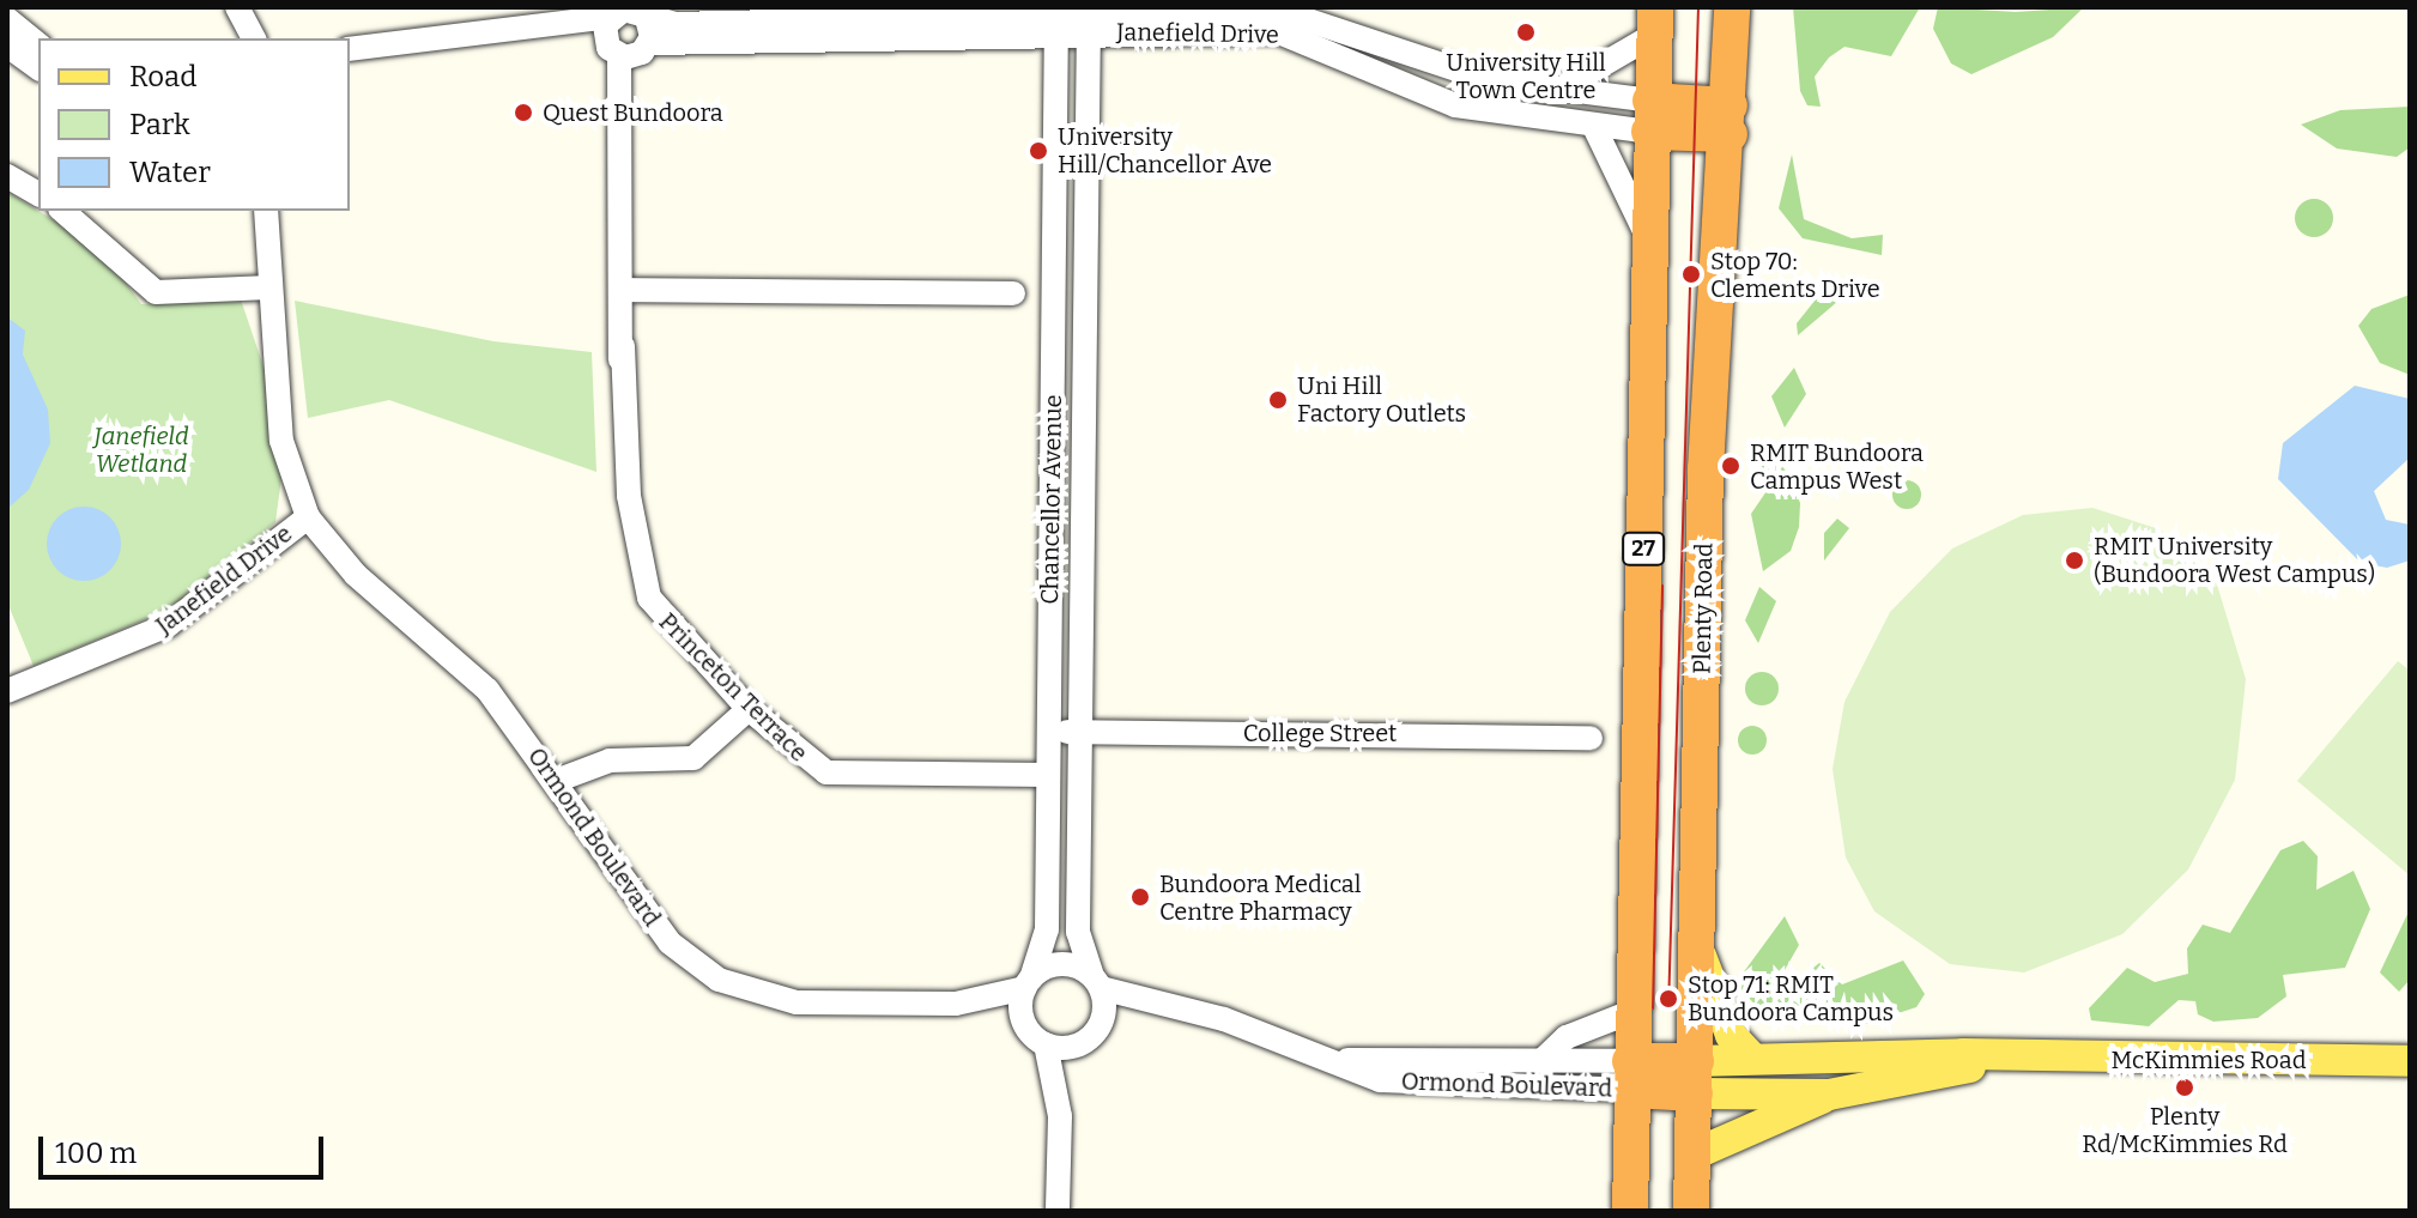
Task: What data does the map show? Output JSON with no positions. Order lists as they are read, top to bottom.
{
  "streets": {
    "highway": [
      "Janefield Drive",
      "27",
      "Plenty Road",
      "McKimmies Road"
    ],
    "street": [
      "Chancellor Avenue",
      "Princeton Terrace",
      "College Street",
      "Ormond Boulevard"
    ]
  },
  "crossings": [
    ["Janefield Drive", "Chancellor Avenue"],
    ["Janefield Drive", "27"],
    ["Janefield Drive", "Plenty Road"],
    ["Janefield Drive", "Princeton Terrace"],
    ["Janefield Drive", "Ormond Boulevard"],
    ["Chancellor Avenue", "Princeton Terrace"],
    ["Chancellor Avenue", "College Street"],
    ["Chancellor Avenue", "Ormond Boulevard"],
    ["27", "Ormond Boulevard"],
    ["27", "McKimmies Road"],
    ["Plenty Road", "McKimmies Road"],
    ["Ormond Boulevard", "McKimmies Road"]
  ],
  "parks": ["Janefield Wetland"],
  "places": [
    "University Hill Town Centre",
    "Quest Bundoora",
    "University Hill/Chancellor Ave",
    "Stop 70: Clements Drive",
    "Uni Hill Factory Outlets",
    "RMIT Bundoora Campus West",
    "RMIT University (Bundoora West Campus)",
    "Bundoora Medical Centre Pharmacy",
    "Stop 71: RMIT Bundoora Campus",
    "Plenty Rd/McKimmies Rd"
  ],
  "legend": ["Road", "Park", "Water"],
  "scale_bar": "100 m"
}
